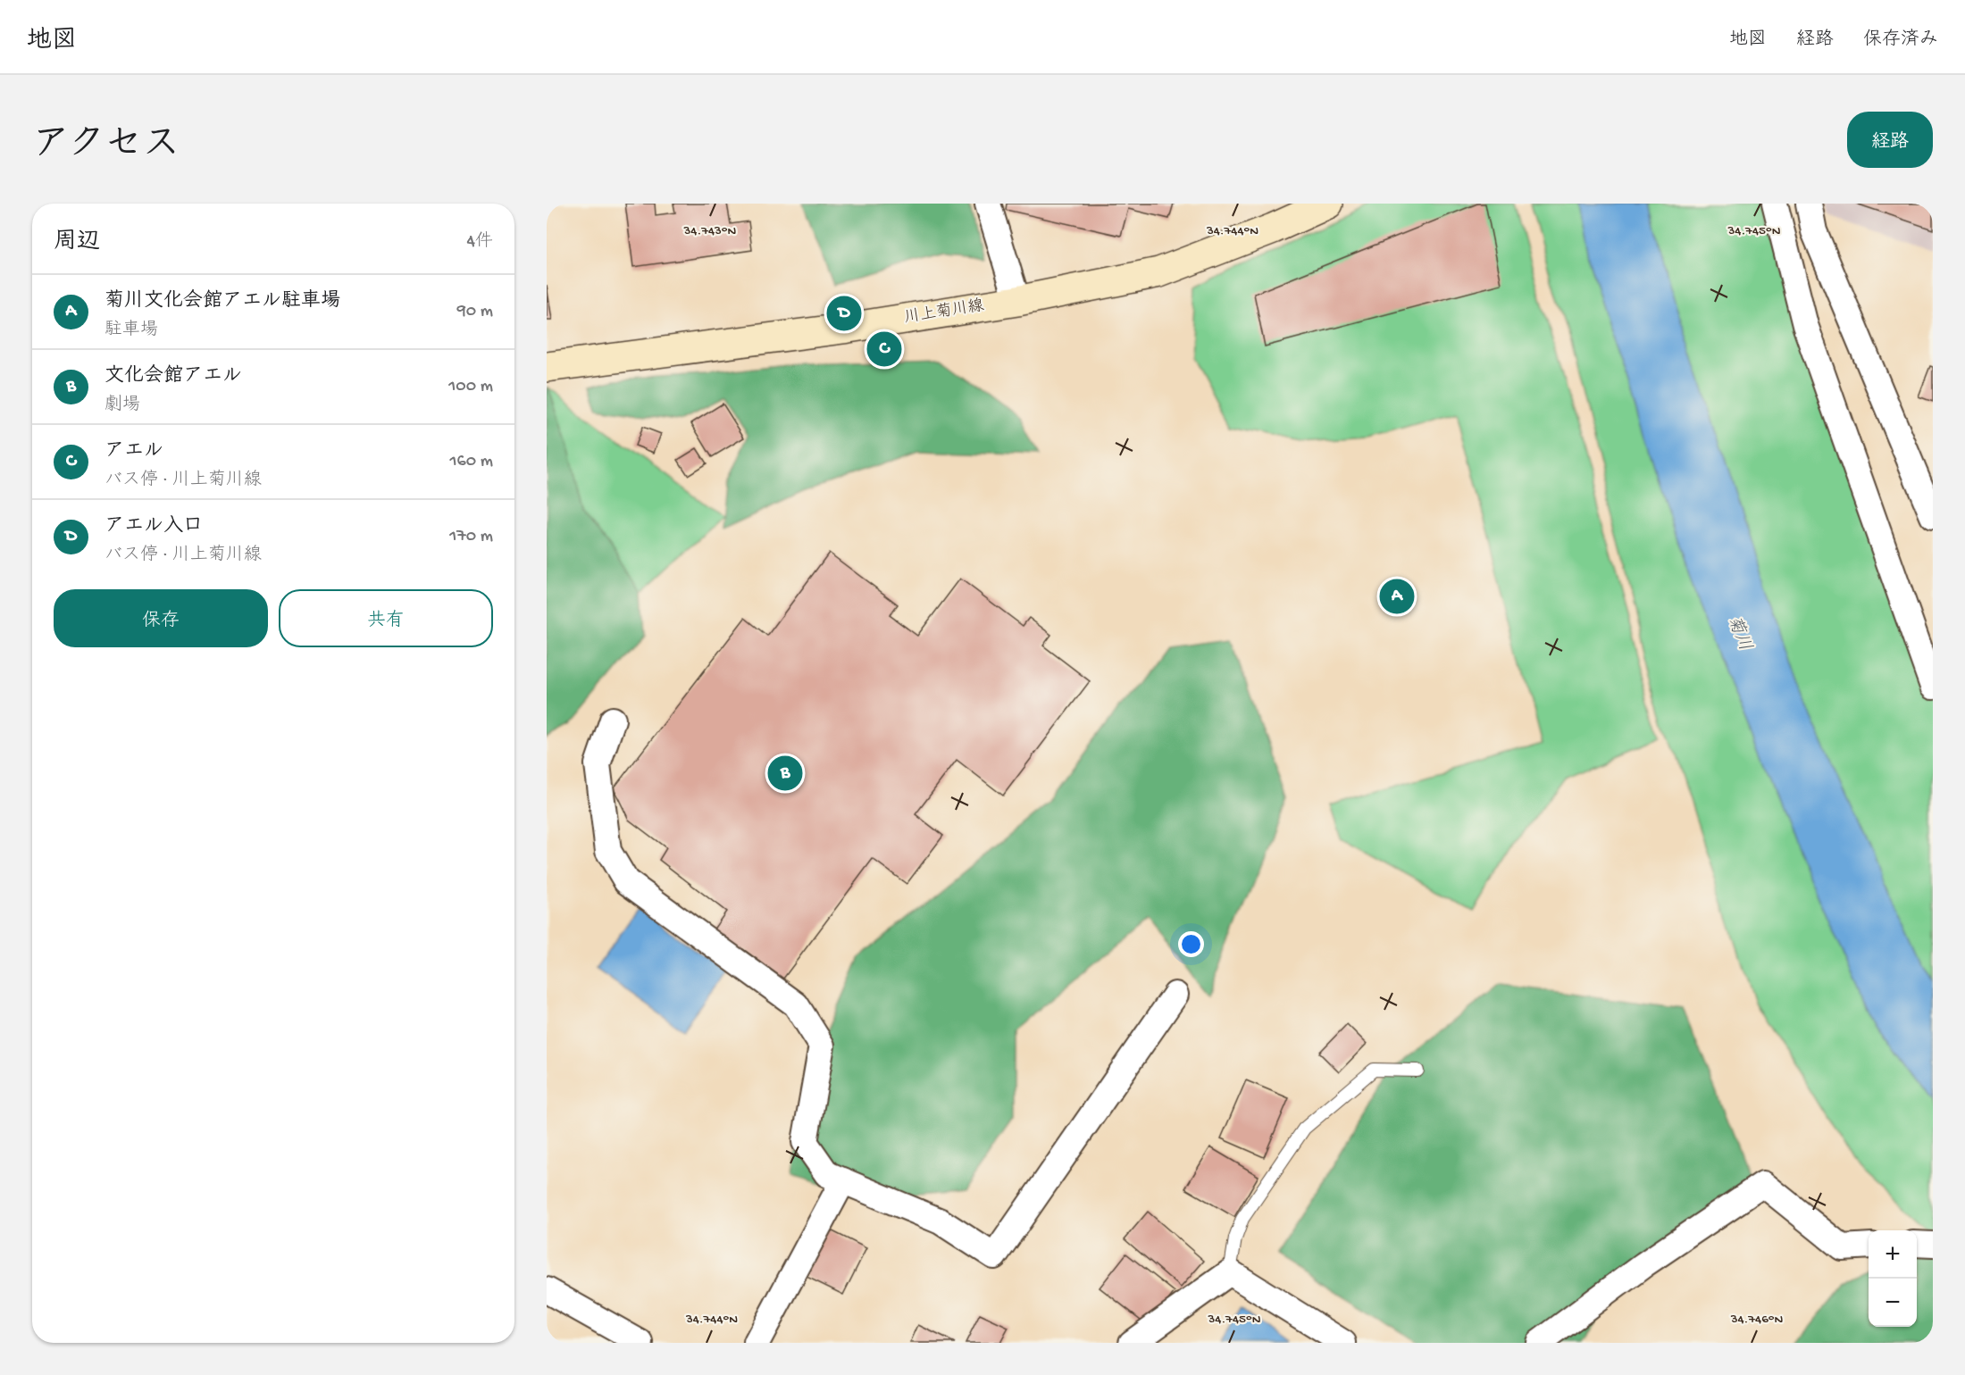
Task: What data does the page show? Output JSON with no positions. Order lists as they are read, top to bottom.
{
  "streets": {
    "main road": ["川上菊川線"]
  },
  "water": ["菊川"],
  "page": {
    "header": "地図",
    "nav": ["地図", "経路", "保存済み"],
    "title": "アクセス",
    "buttons": [
      "経路",
      ["保存", "共有"]
    ],
    "heading": ["周辺", "4件"],
    "list": [
      {
        "mark": "A",
        "name": "菊川文化会館アエル駐車場",
        "note": "駐車場",
        "value": "90 m"
      },
      {
        "mark": "B",
        "name": "文化会館アエル",
        "note": "劇場",
        "value": "100 m"
      },
      {
        "mark": "C",
        "name": "アエル",
        "note": "バス停 · 川上菊川線",
        "value": "160 m"
      },
      {
        "mark": "D",
        "name": "アエル入口",
        "note": "バス停 · 川上菊川線",
        "value": "170 m"
      }
    ],
    "pins": [
      "D",
      "C",
      "A",
      "B"
    ],
    "map_buttons": ["+", "−"]
  },
  "coordinates": [
    "34.743°N",
    "34.744°N",
    "34.745°N",
    "34.746°N"
  ]
}
